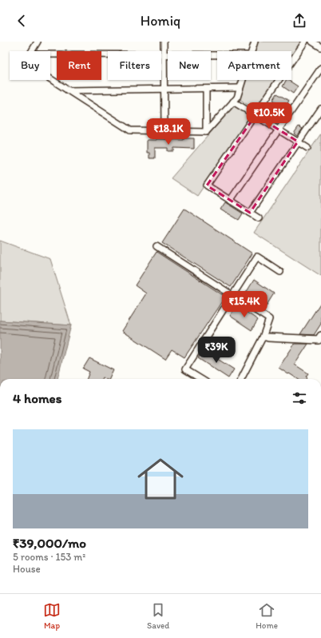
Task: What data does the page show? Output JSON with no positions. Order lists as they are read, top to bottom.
{
  "page": {
    "header": "Homiq",
    "chip": [
      "Buy",
      "Rent",
      "Filters",
      "New",
      "Apartment"
    ],
    "price": [
      "₹10.5K",
      "₹18.1K",
      "₹15.4K",
      "₹39K"
    ],
    "heading": "4 homes",
    "list": [
      {
        "name": "₹39,000/mo",
        "note": "5 rooms · 153 m² · House"
      }
    ],
    "tabs": ["Map", "Saved", "Home"]
  }
}
